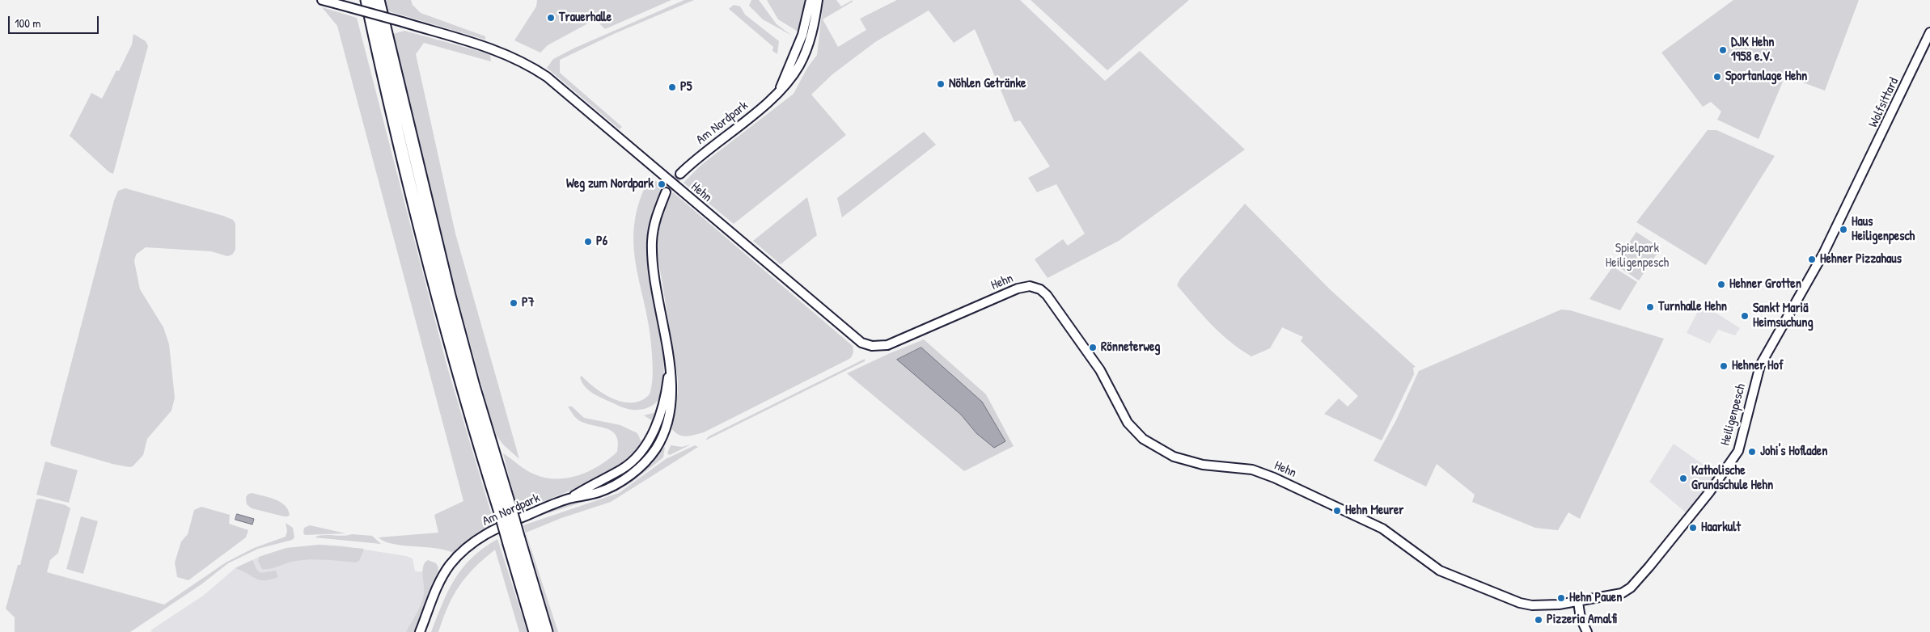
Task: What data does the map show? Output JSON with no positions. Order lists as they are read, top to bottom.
{
  "streets": {
    "street": [
      "Wolfsittard",
      "Am Nordpark",
      "Hehn",
      "Heiligenpesch"
    ]
  },
  "crossings": [
    ["Wolfsittard", "Heiligenpesch"],
    ["Hehn", "Heiligenpesch"]
  ],
  "parks": ["Spielpark Heiligenpesch"],
  "places": [
    "Trauerhalle",
    "DJK Hehn 1958 e.V.",
    "Sportanlage Hehn",
    "Nöhlen Getränke",
    "P5",
    "Weg zum Nordpark",
    "Haus Heiligenpesch",
    "P6",
    "Hehner Pizzahaus",
    "Hehner Grotten",
    "P7",
    "Turnhalle Hehn",
    "Sankt Mariä Heimsuchung",
    "Rönneterweg",
    "Hehner Hof",
    "Johi's Hofladen",
    "Katholische Grundschule Hehn",
    "Hehn Meurer",
    "Haarkult",
    "Hehn Pauen",
    "Pizzeria Amalfi"
  ],
  "scale_bar": "100 m"
}
